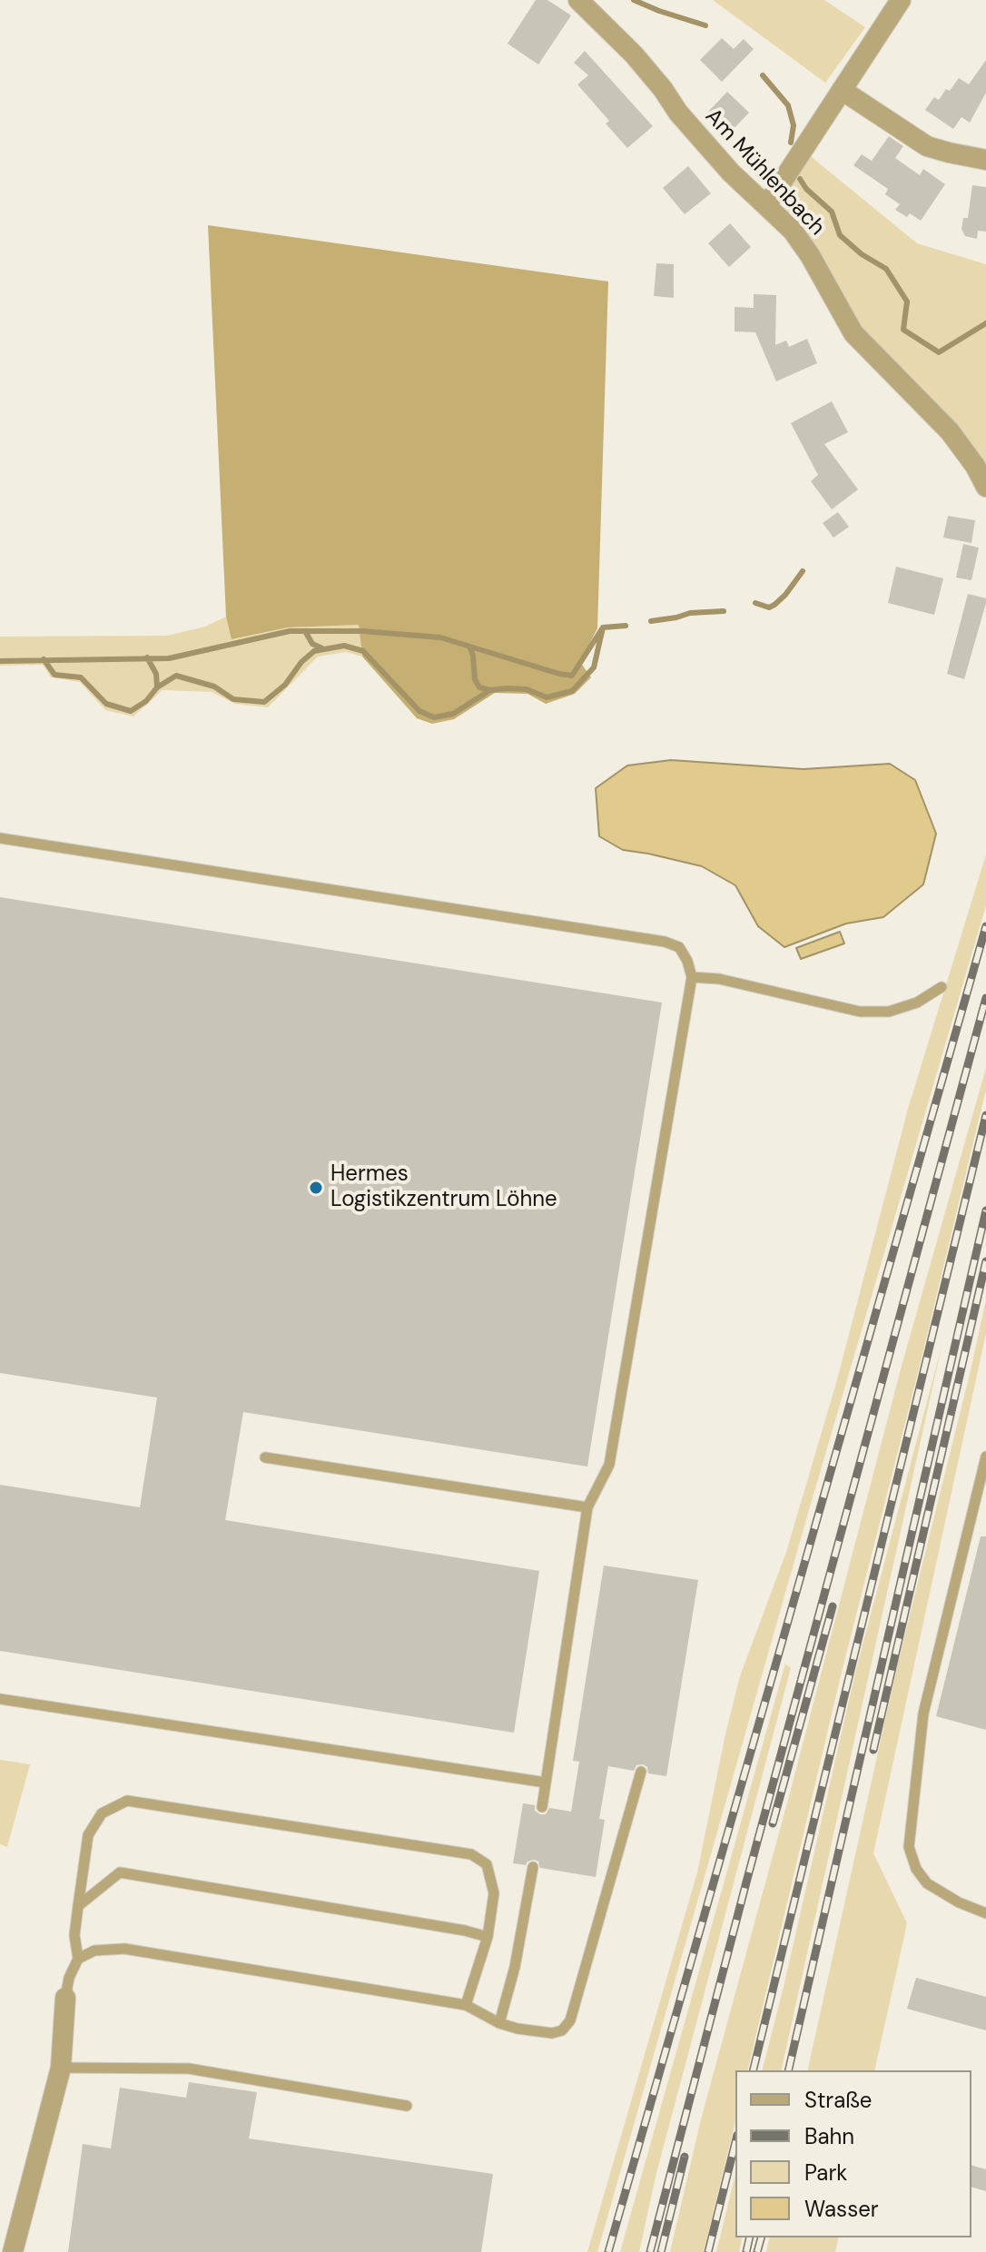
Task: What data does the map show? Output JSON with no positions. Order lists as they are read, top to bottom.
{
  "streets": {
    "street": ["Am Mühlenbach"]
  },
  "places": ["Hermes Logistikzentrum Löhne"],
  "legend": [
    "Straße",
    "Bahn",
    "Park",
    "Wasser"
  ]
}
